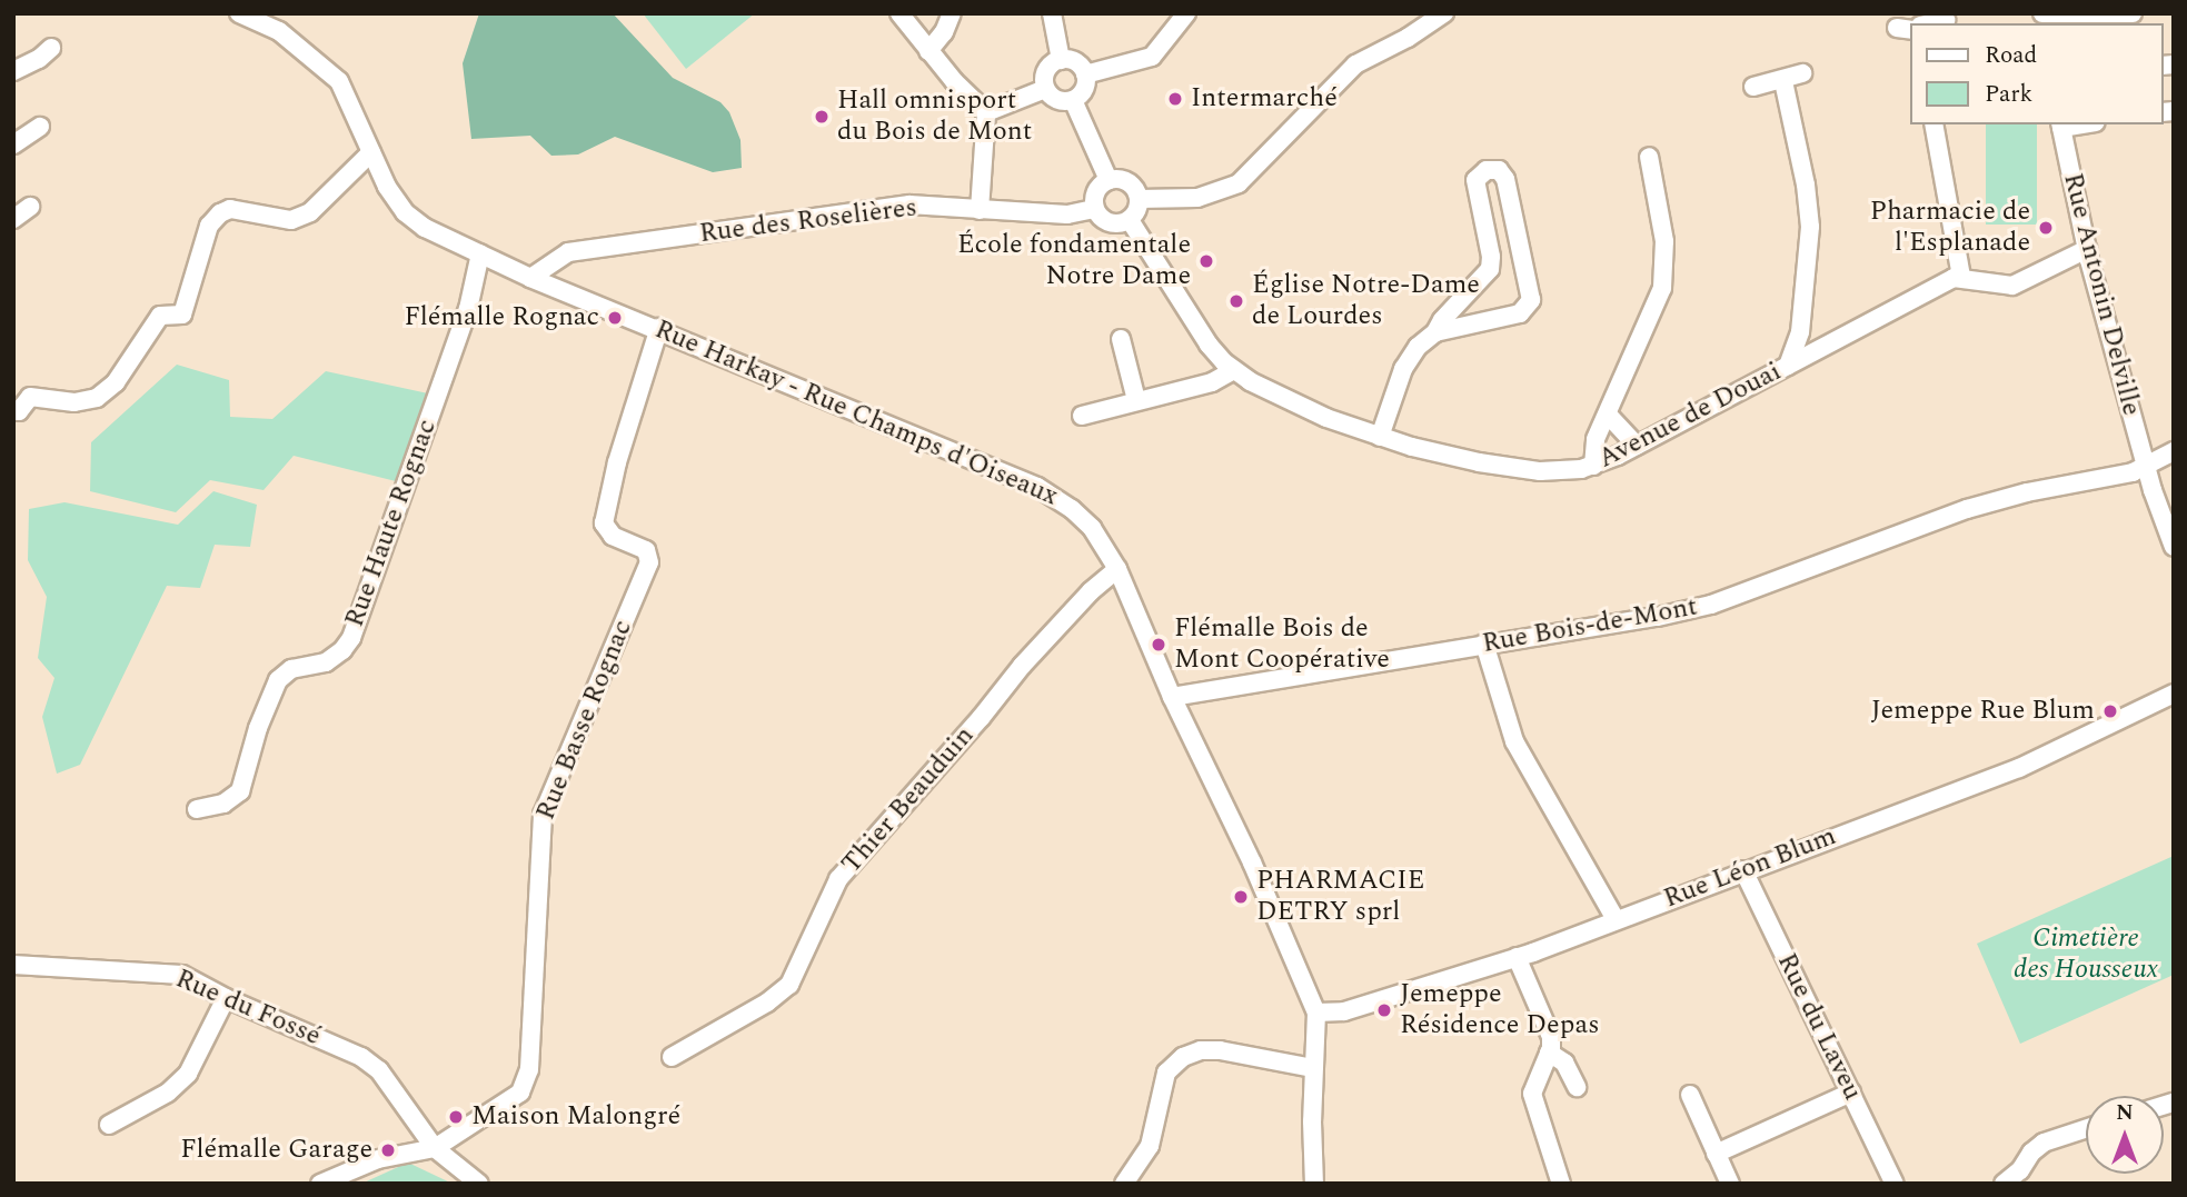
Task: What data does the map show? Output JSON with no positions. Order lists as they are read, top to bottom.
{
  "streets": {
    "street": [
      "Rue des Roselières",
      "Rue Antonin Delville",
      "Rue Harkay - Rue Champs d'Oiseaux",
      "Avenue de Douai",
      "Rue Haute Rognac",
      "Rue Bois-de-Mont",
      "Rue Basse Rognac",
      "Thier Beauduin",
      "Rue Léon Blum",
      "Rue du Fossé",
      "Rue du Laveu"
    ]
  },
  "crossings": [
    ["Rue des Roselières", "Rue Harkay - Rue Champs d'Oiseaux"],
    ["Rue des Roselières", "Avenue de Douai"],
    ["Rue Antonin Delville", "Rue Bois-de-Mont"],
    ["Rue Harkay - Rue Champs d'Oiseaux", "Rue Haute Rognac"],
    ["Rue Harkay - Rue Champs d'Oiseaux", "Rue Bois-de-Mont"],
    ["Rue Harkay - Rue Champs d'Oiseaux", "Rue Basse Rognac"],
    ["Rue Harkay - Rue Champs d'Oiseaux", "Thier Beauduin"],
    ["Rue Harkay - Rue Champs d'Oiseaux", "Rue Léon Blum"],
    ["Rue Basse Rognac", "Rue du Fossé"],
    ["Rue Léon Blum", "Rue du Laveu"]
  ],
  "parks": ["Cimetière des Housseux"],
  "places": [
    "Intermarché",
    "Hall omnisport du Bois de Mont",
    "Pharmacie de l'Esplanade",
    "École fondamentale Notre Dame",
    "Église Notre-Dame de Lourdes",
    "Flémalle Rognac",
    "Flémalle Bois de Mont Coopérative",
    "Jemeppe Rue Blum",
    "PHARMACIE DETRY sprl",
    "Jemeppe Résidence Depas",
    "Maison Malongré",
    "Flémalle Garage"
  ],
  "legend": ["Road", "Park"],
  "north": "top"
}
